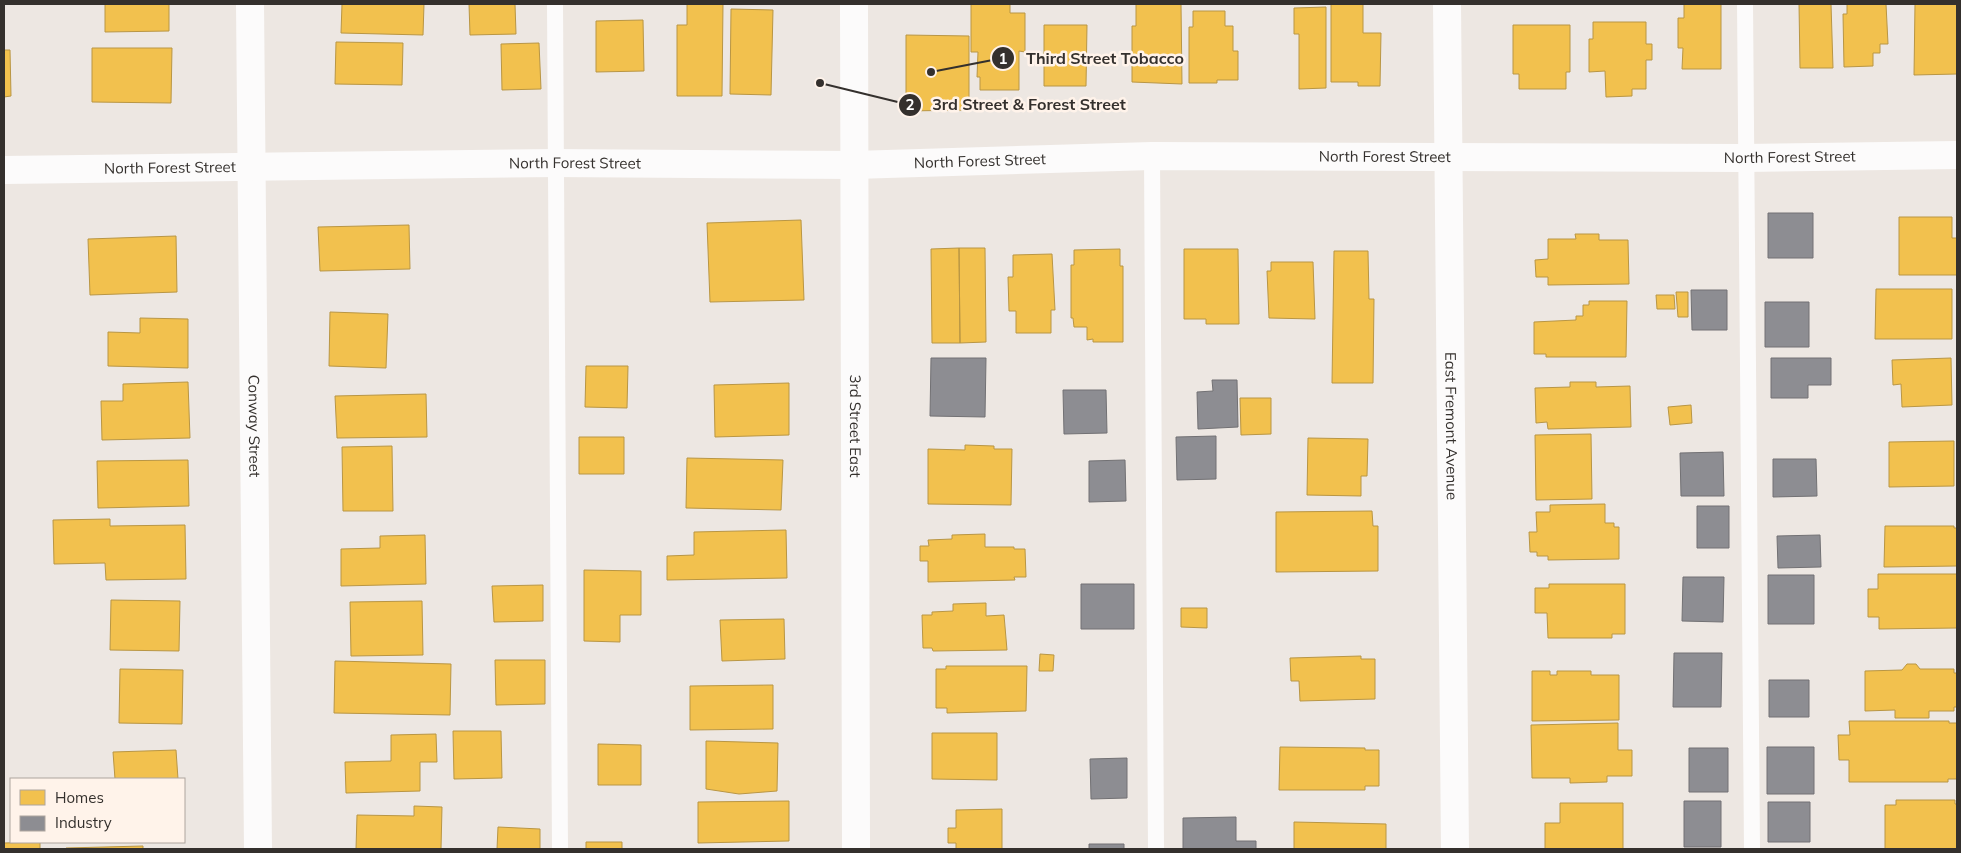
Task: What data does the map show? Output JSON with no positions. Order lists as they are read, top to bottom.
{
  "streets": {
    "street": [
      "North Forest Street",
      "Conway Street",
      "3rd Street East",
      "East Fremont Avenue"
    ]
  },
  "crossings": [
    ["North Forest Street", "Conway Street"],
    ["North Forest Street", "3rd Street East"],
    ["North Forest Street", "East Fremont Avenue"]
  ],
  "places": ["Third Street Tobacco", "3rd Street & Forest Street"],
  "legend": ["Homes", "Industry"]
}
